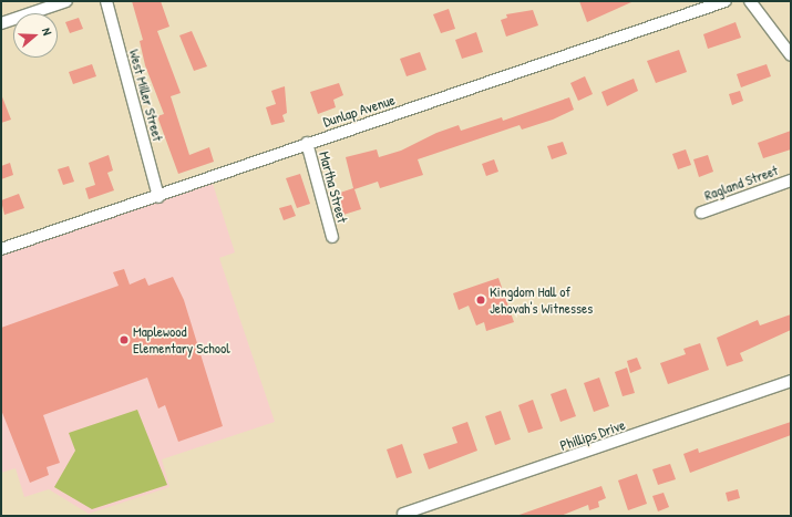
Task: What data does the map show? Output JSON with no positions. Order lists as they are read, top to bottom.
{
  "streets": {
    "street": [
      "West Miller Street",
      "Dunlap Avenue",
      "Ragland Street",
      "Martha Street",
      "Phillips Drive"
    ]
  },
  "crossings": [
    ["West Miller Street", "Dunlap Avenue"],
    ["Dunlap Avenue", "Martha Street"]
  ],
  "places": ["Kingdom Hall of Jehovah's Witnesses", "Maplewood Elementary School"],
  "north": "right"
}
